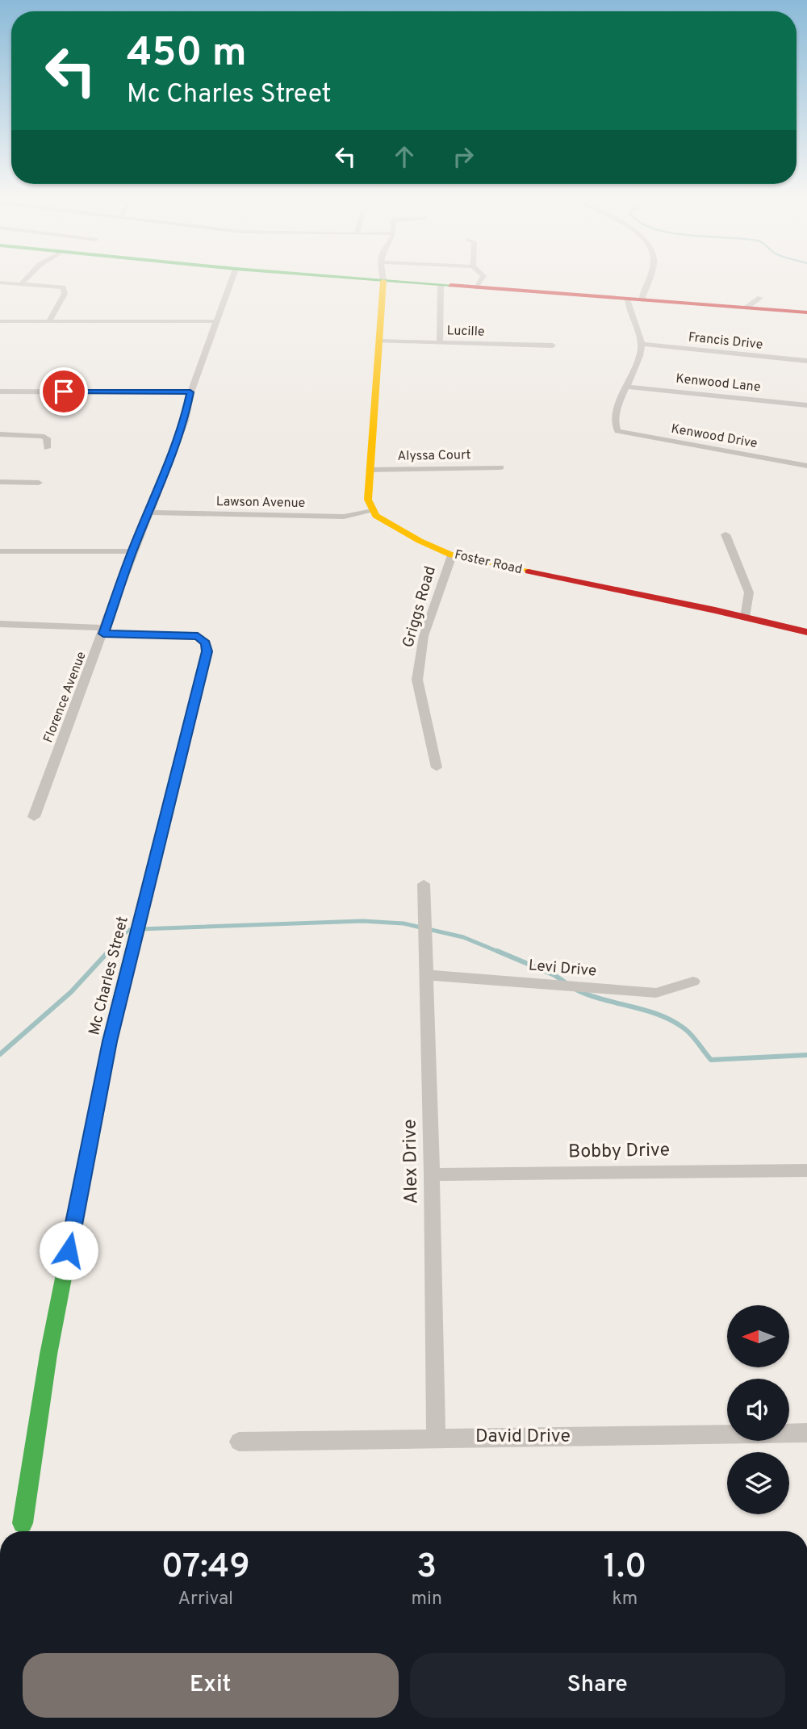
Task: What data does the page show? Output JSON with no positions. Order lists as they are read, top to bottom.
{
  "streets": {
    "street": [
      "Lucille",
      "Francis Drive",
      "Kenwood Lane",
      "Kenwood Drive",
      "Alyssa Court",
      "Lawson Avenue",
      "Foster Road",
      "Griggs Road",
      "Florence Avenue",
      "Levi Drive",
      "Mc Charles Street",
      "Bobby Drive",
      "Alex Drive",
      "David Drive"
    ]
  },
  "crossings": [
    ["Kenwood Lane", "Kenwood Drive"],
    ["Lawson Avenue", "Foster Road"],
    ["Lawson Avenue", "Florence Avenue"],
    ["Foster Road", "Griggs Road"],
    ["Florence Avenue", "Mc Charles Street"],
    ["Levi Drive", "Alex Drive"],
    ["Bobby Drive", "Alex Drive"],
    ["Alex Drive", "David Drive"]
  ],
  "north": "left",
  "page": {
    "turn": ["450 m", "Mc Charles Street"],
    "eta": [
      "07:49",
      "Arrival",
      "3",
      "min",
      "1.0",
      "km"
    ],
    "buttons": ["Exit", "Share"]
  }
}
